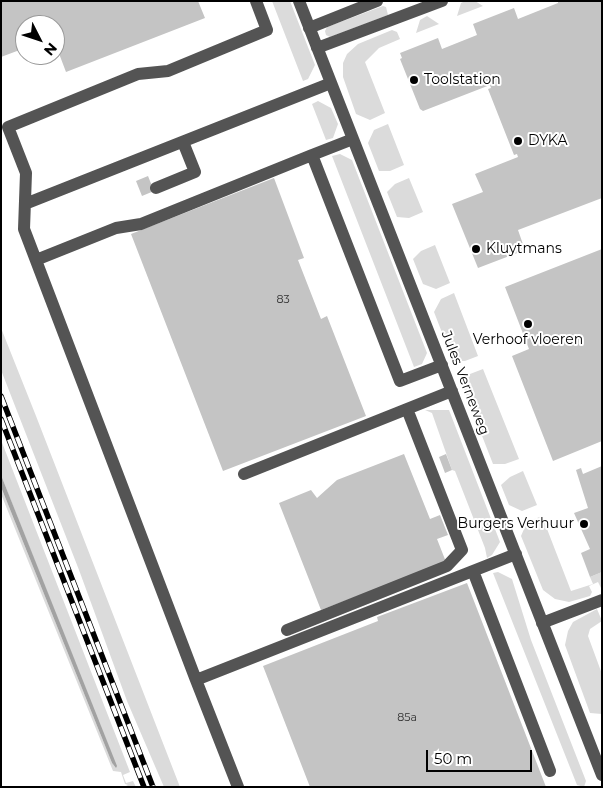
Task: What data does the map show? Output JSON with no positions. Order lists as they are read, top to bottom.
{
  "streets": {
    "street": ["Jules Verneweg"]
  },
  "places": [
    "Toolstation",
    "DYKA",
    "Kluytmans",
    "Verhoof vloeren",
    "Burgers Verhuur"
  ],
  "house_numbers": ["83", "85a"],
  "scale_bar": "50 m",
  "north": "bottom right"
}
